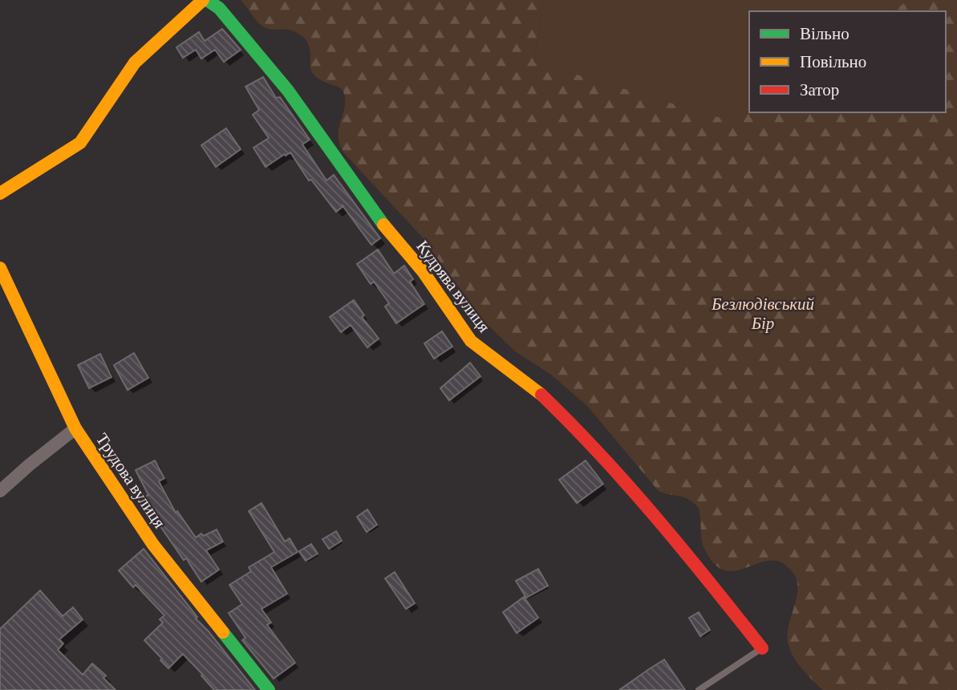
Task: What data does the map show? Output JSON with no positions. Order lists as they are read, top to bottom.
{
  "streets": {
    "street": ["Кудрява вулиця", "Трудова вулиця"]
  },
  "parks": ["Безлюдівський Бір"],
  "legend": ["Вільно", "Повільно", "Затор"]
}
